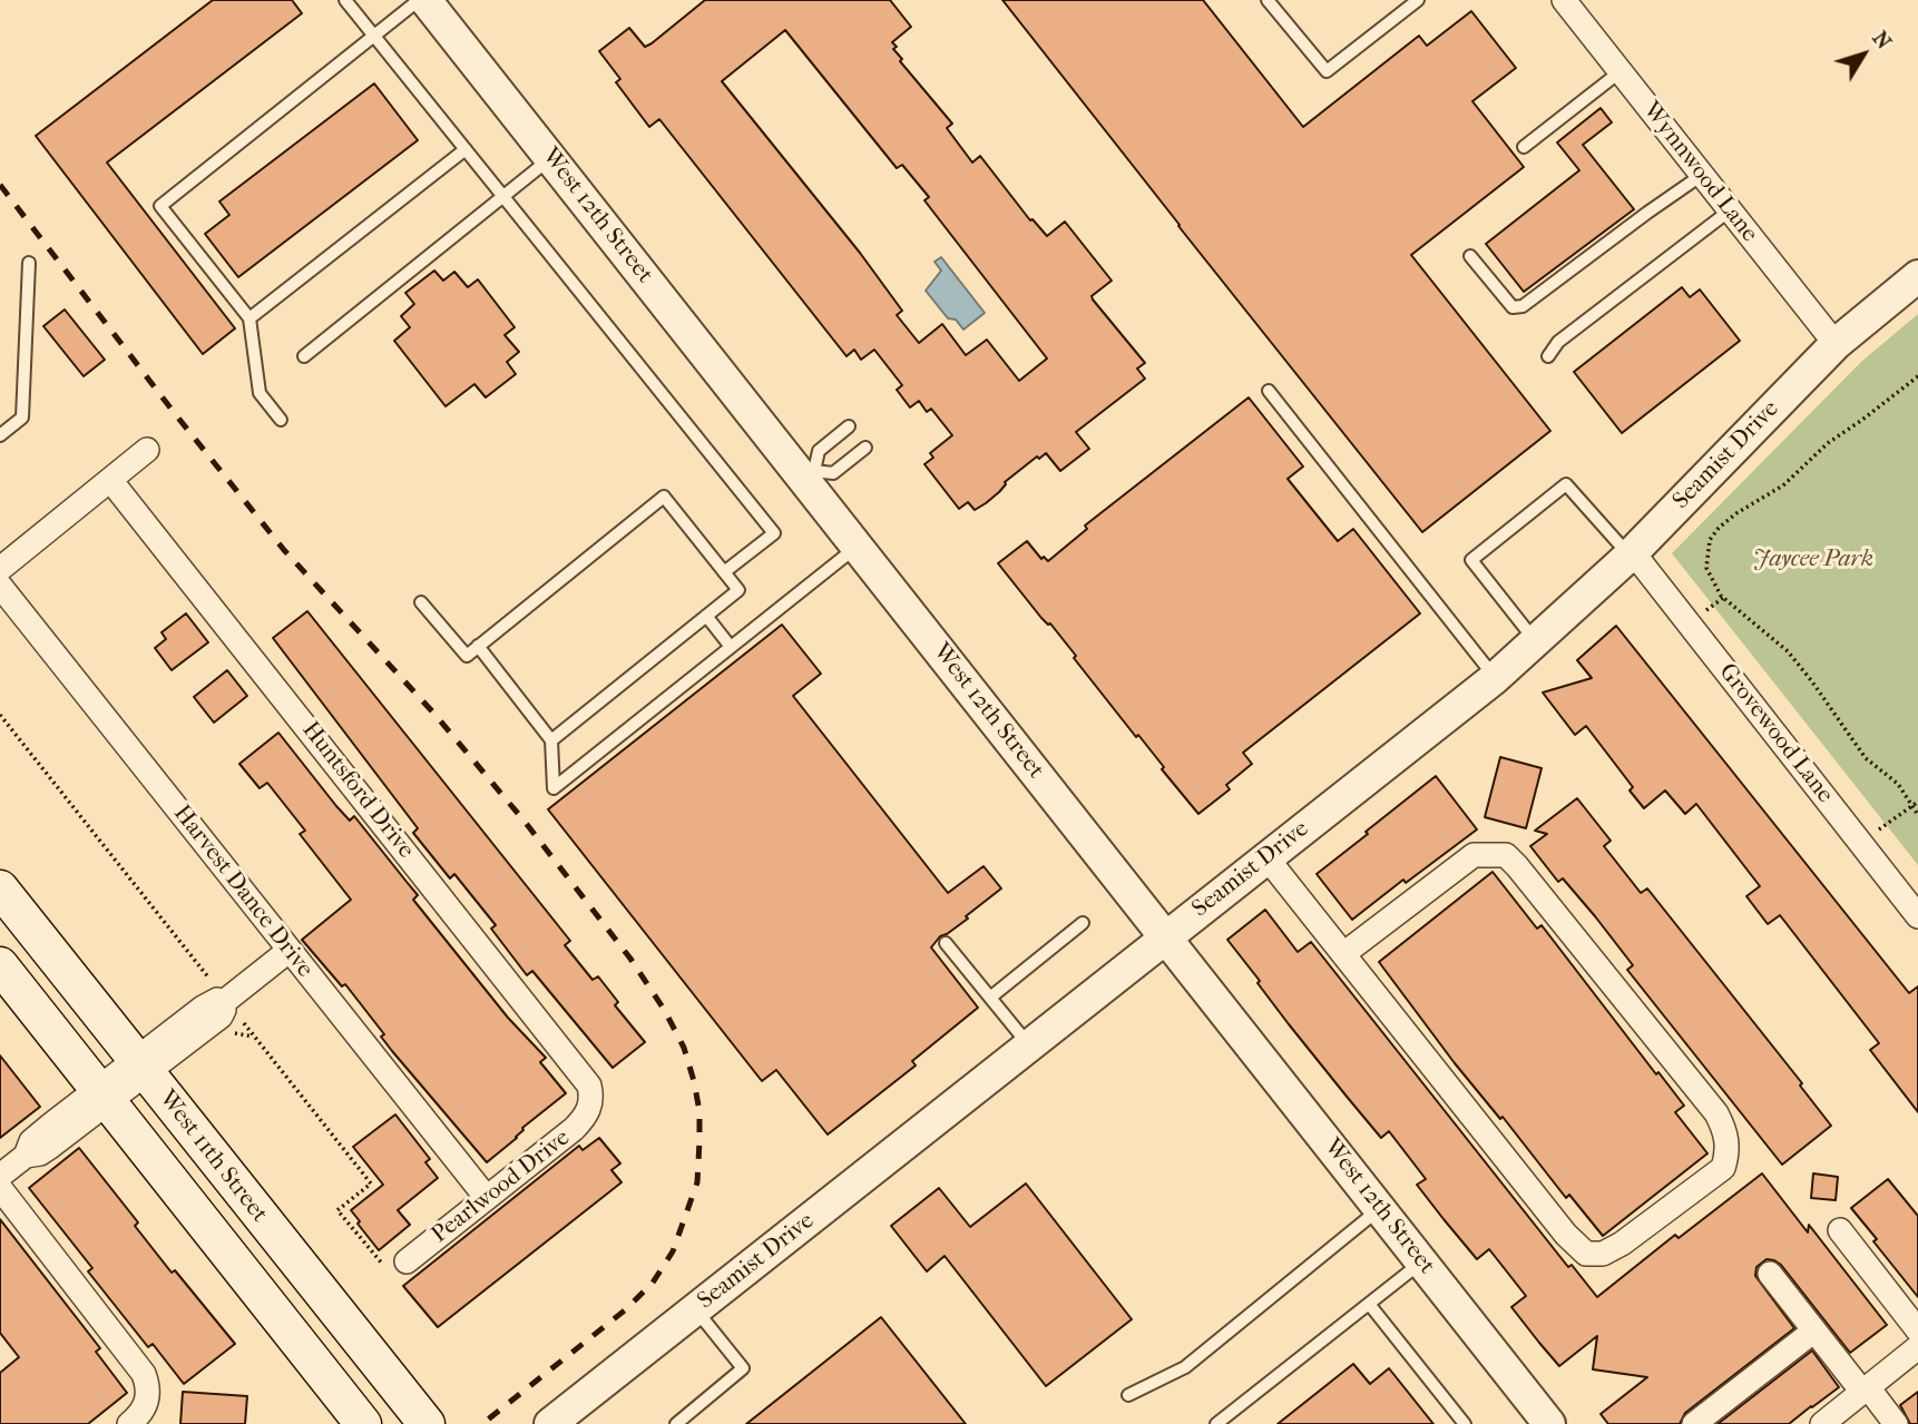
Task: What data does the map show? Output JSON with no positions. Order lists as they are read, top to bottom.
{
  "streets": {
    "main road": ["West 11th Street"],
    "street": [
      "Wynnwood Lane",
      "West 12th Street",
      "Seamist Drive",
      "Grovewood Lane",
      "Huntsford Drive",
      "Harvest Dance Drive",
      "Pearlwood Drive"
    ]
  },
  "crossings": [
    ["Wynnwood Lane", "Seamist Drive"],
    ["West 12th Street", "Seamist Drive"],
    ["Seamist Drive", "Grovewood Lane"],
    ["Huntsford Drive", "Pearlwood Drive"],
    ["Harvest Dance Drive", "Pearlwood Drive"]
  ],
  "parks": ["Jaycee Park"],
  "north": "top right"
}
